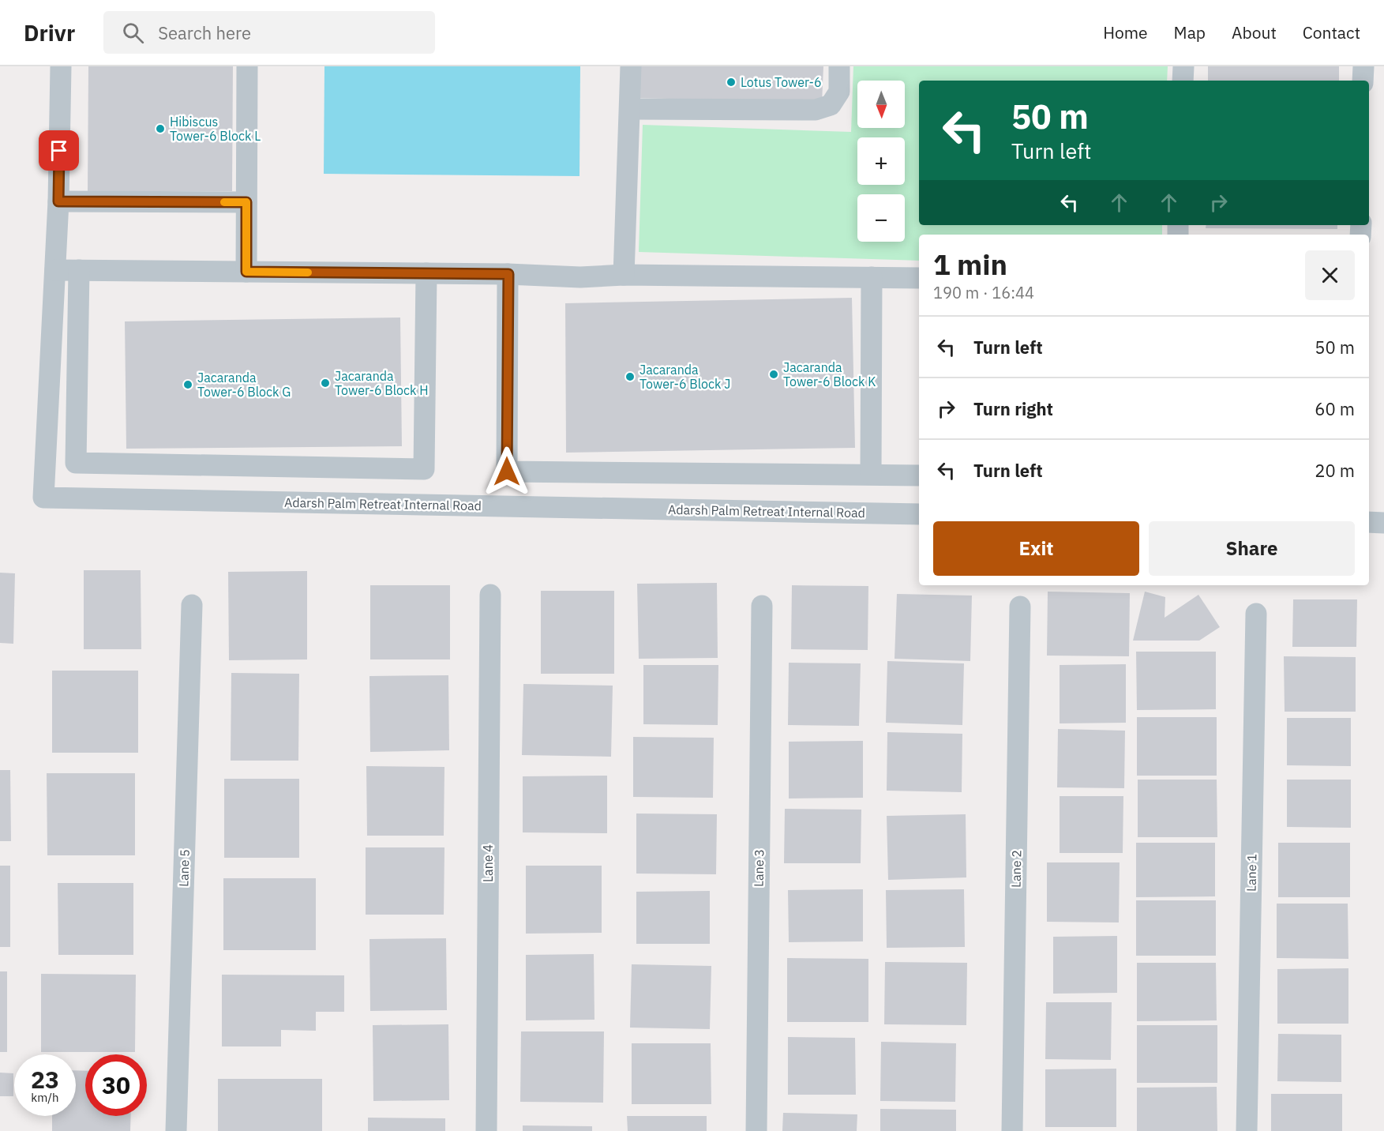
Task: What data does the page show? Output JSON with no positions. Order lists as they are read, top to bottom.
{
  "streets": {
    "street": [
      "Adarsh Palm Retreat Internal Road",
      "Lane 4",
      "Lane 5",
      "Lane 3",
      "Lane 2",
      "Lane 1"
    ]
  },
  "places": [
    "Lotus Tower-6",
    "Hibiscus Tower-6 Block L",
    "Jacaranda Tower-6 Block K",
    "Jacaranda Tower-6 Block J",
    "Jacaranda Tower-6 Block H",
    "Jacaranda Tower-6 Block G"
  ],
  "north": "bottom",
  "page": {
    "header": "Drivr",
    "search": "Search here",
    "nav": [
      "Home",
      "Map",
      "About",
      "Contact"
    ],
    "map_buttons": ["+", "−"],
    "turn": ["50 m", "Turn left"],
    "heading": ["1 min", "190 m · 16:44"],
    "list": [
      {
        "name": "Turn left",
        "value": "50 m"
      },
      {
        "name": "Turn right",
        "value": "60 m"
      },
      {
        "name": "Turn left",
        "value": "20 m"
      }
    ],
    "buttons": ["Exit", "Share"],
    "speed": "23 km/h",
    "limit": "30"
  }
}
